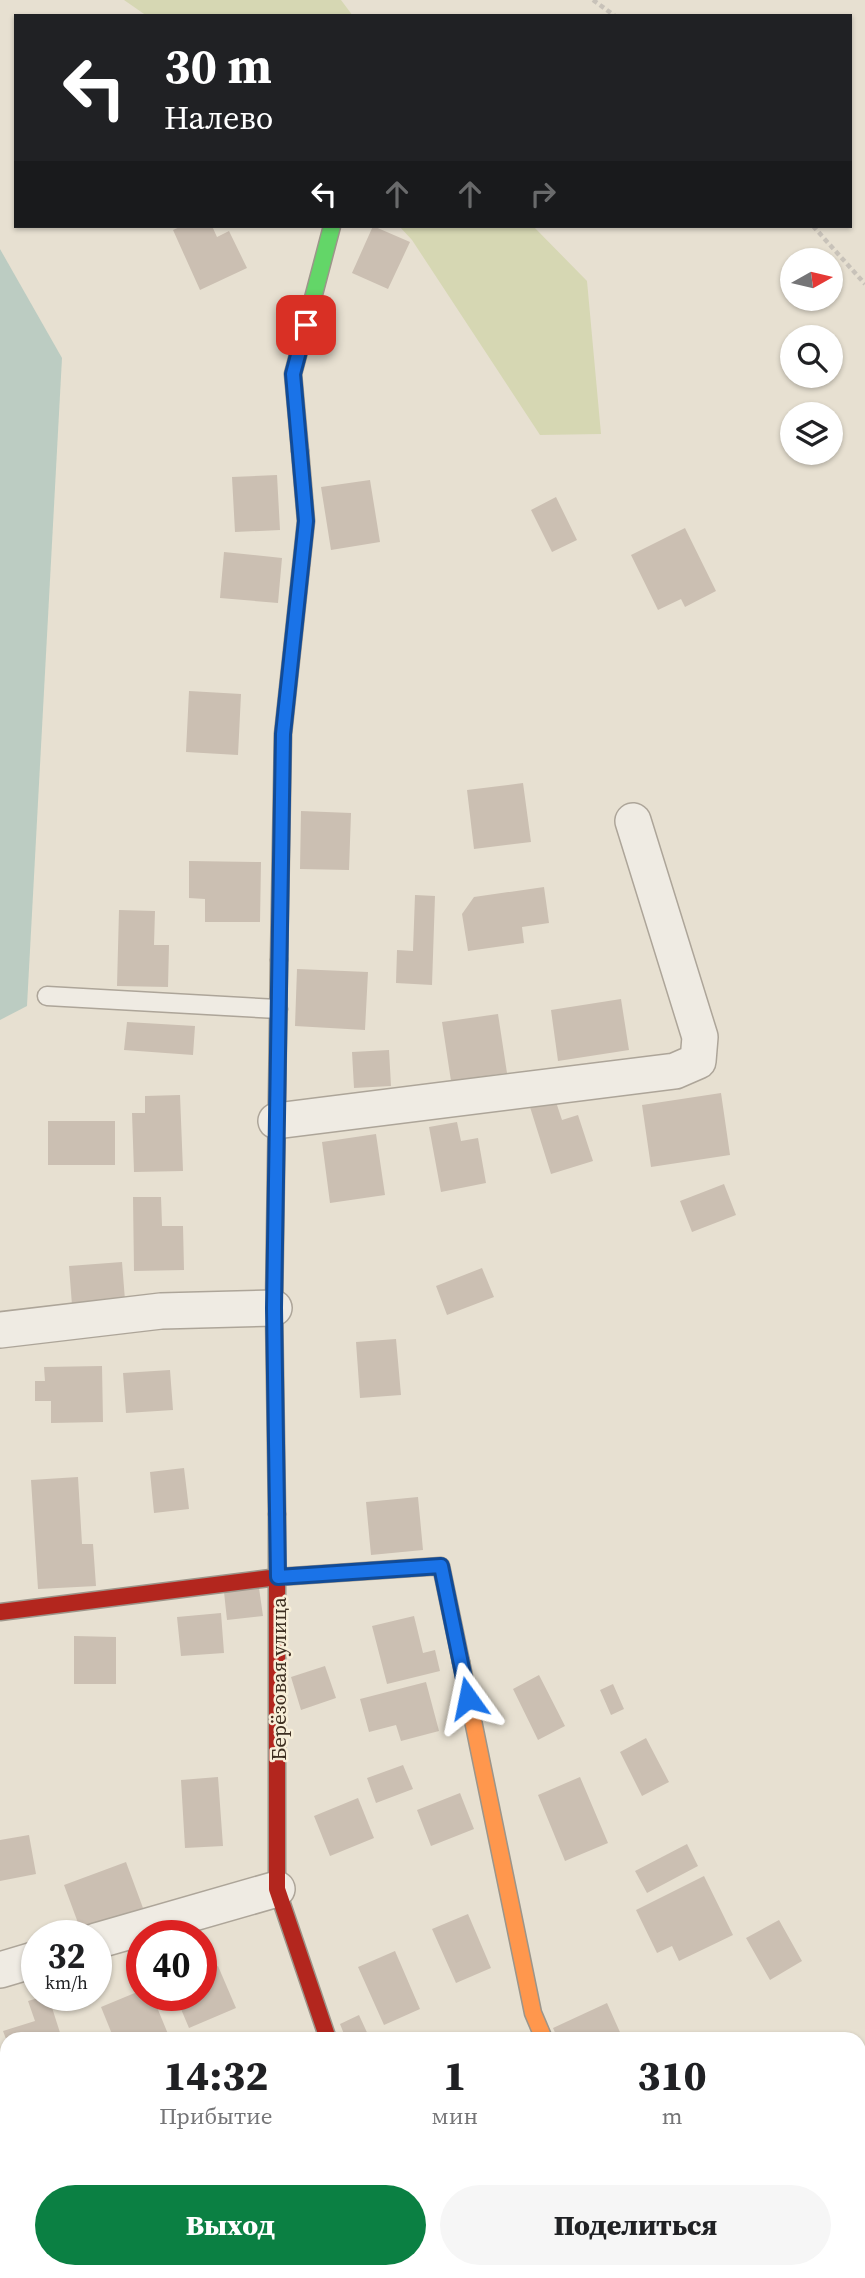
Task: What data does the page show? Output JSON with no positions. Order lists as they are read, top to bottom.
{
  "streets": {
    "street": ["Берёзовая улица"]
  },
  "north": "right",
  "page": {
    "turn": ["30 m", "Налево"],
    "speed": "32 km/h",
    "limit": "40",
    "eta": [
      "14:32",
      "Прибытие",
      "1",
      "мин",
      "310",
      "m"
    ],
    "buttons": ["Выход", "Поделиться"]
  }
}
